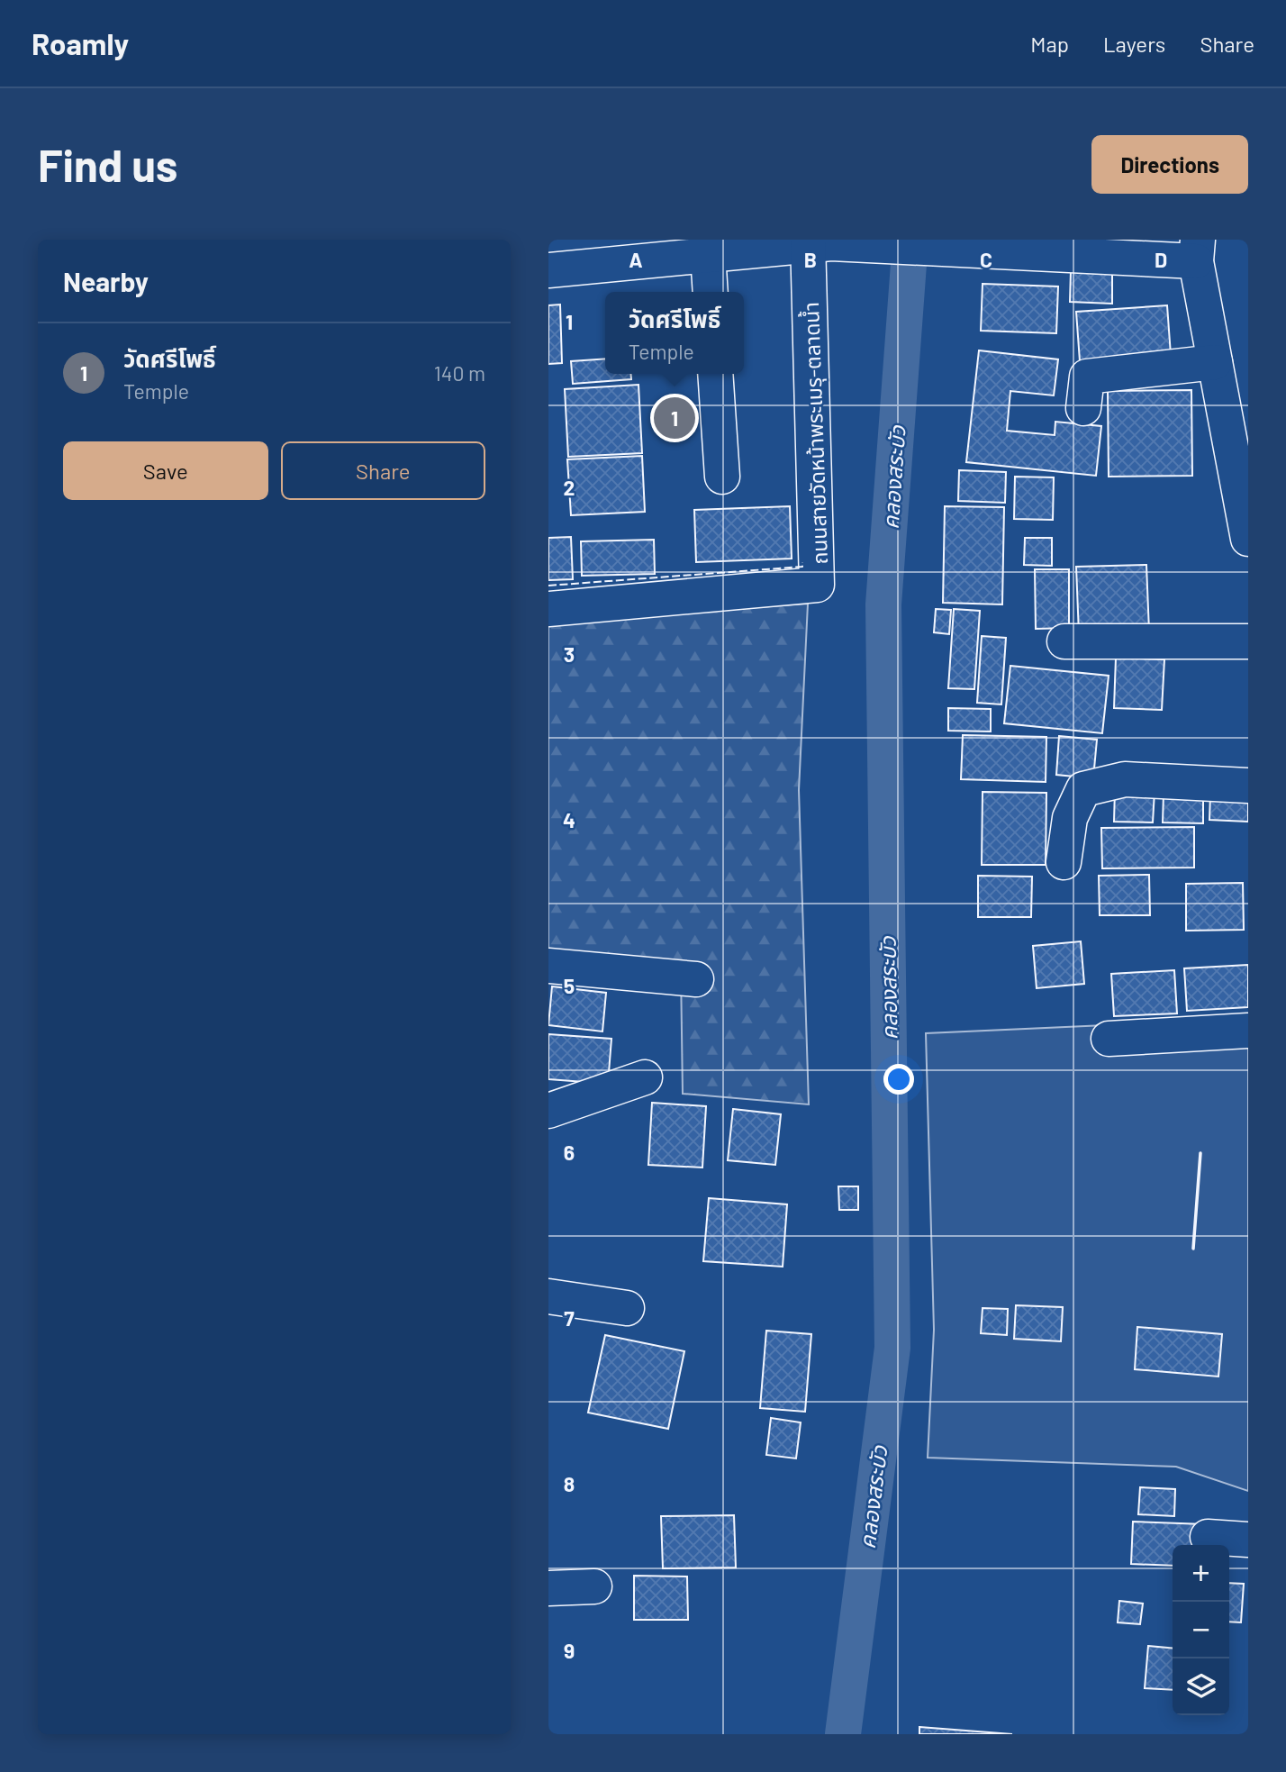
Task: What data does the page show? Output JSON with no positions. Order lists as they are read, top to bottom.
{
  "streets": {
    "street": ["ถนนสายวัดหน้าพระเมรุ-ตลาดน้ำ"]
  },
  "water": ["คลองสระบัว"],
  "page": {
    "header": "Roamly",
    "nav": ["Map", "Layers", "Share"],
    "buttons": [
      "Directions",
      ["Save", "Share"]
    ],
    "title": "Find us",
    "heading": "Nearby",
    "popup": ["วัดศรีโพธิ์", "Temple"],
    "list": [
      {
        "mark": "1",
        "name": "วัดศรีโพธิ์",
        "note": "Temple",
        "value": "140 m"
      }
    ],
    "pins": "1",
    "map_buttons": ["+", "−"]
  },
  "grid": {
    "columns": [
      "A",
      "B",
      "C",
      "D"
    ],
    "rows": [
      "1",
      "2",
      "3",
      "4",
      "5",
      "6",
      "7",
      "8",
      "9"
    ]
  }
}
